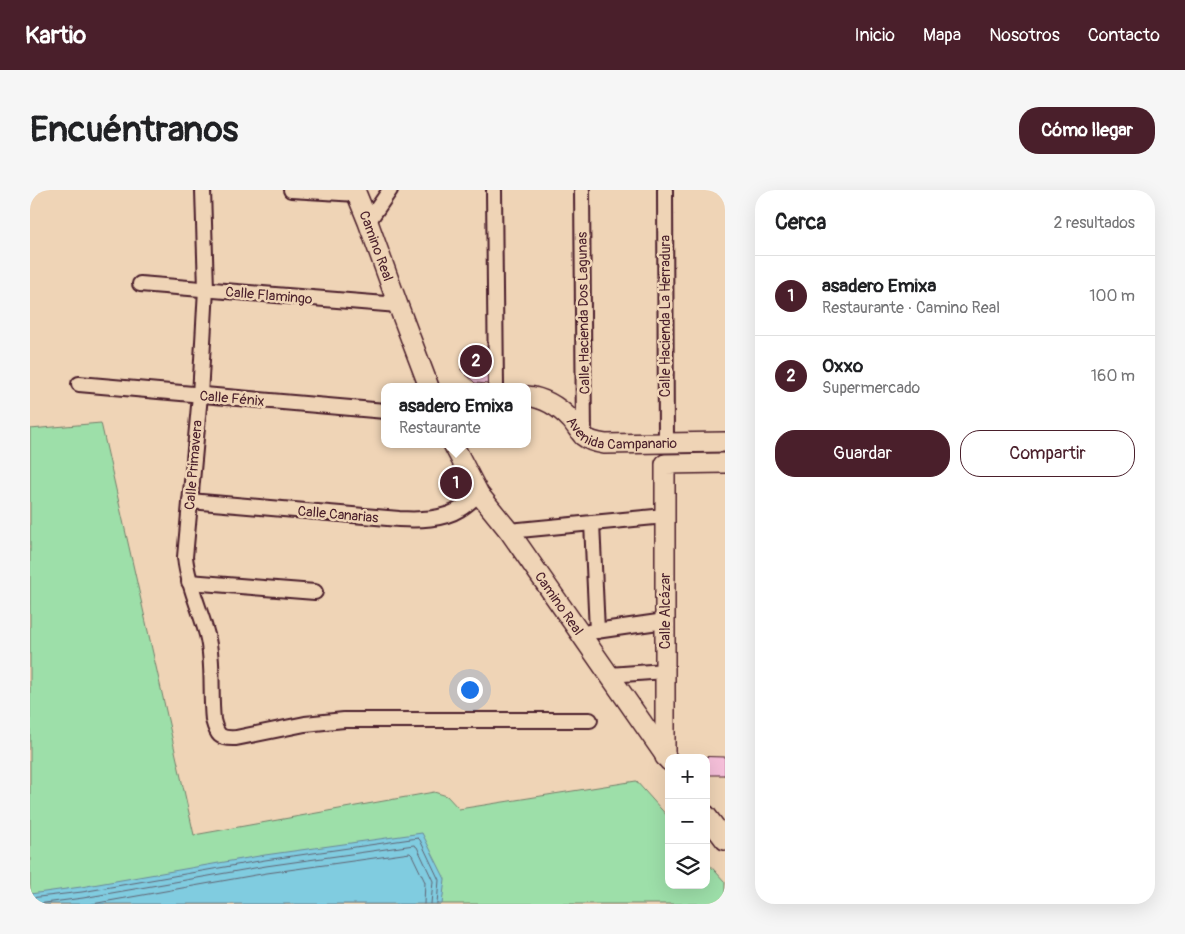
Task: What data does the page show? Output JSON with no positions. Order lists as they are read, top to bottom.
{
  "streets": {
    "street": [
      "Camino Real",
      "Calle Flamingo",
      "Calle Hacienda Dos Lagunas",
      "Calle Hacienda La Herradura",
      "Calle Fénix",
      "Avenida Campanario",
      "Calle Primavera",
      "Calle Canarias",
      "Calle Alcázar"
    ]
  },
  "crossings": [
    ["Camino Real", "Calle Flamingo"],
    ["Camino Real", "Calle Canarias"],
    ["Calle Flamingo", "Calle Primavera"],
    ["Calle Hacienda Dos Lagunas", "Avenida Campanario"],
    ["Calle Hacienda La Herradura", "Avenida Campanario"],
    ["Calle Fénix", "Calle Primavera"],
    ["Avenida Campanario", "Calle Alcázar"],
    ["Calle Primavera", "Calle Canarias"]
  ],
  "page": {
    "header": "Kartio",
    "nav": [
      "Inicio",
      "Mapa",
      "Nosotros",
      "Contacto"
    ],
    "buttons": [
      "Cómo llegar",
      ["Guardar", "Compartir"]
    ],
    "title": "Encuéntranos",
    "heading": ["Cerca", "2 resultados"],
    "list": [
      {
        "mark": "1",
        "name": "asadero Emixa",
        "note": "Restaurante · Camino Real",
        "value": "100 m"
      },
      {
        "mark": "2",
        "name": "Oxxo",
        "note": "Supermercado",
        "value": "160 m"
      }
    ],
    "pins": ["2", "1"],
    "popup": ["asadero Emixa", "Restaurante"],
    "map_buttons": ["+", "−"]
  }
}
